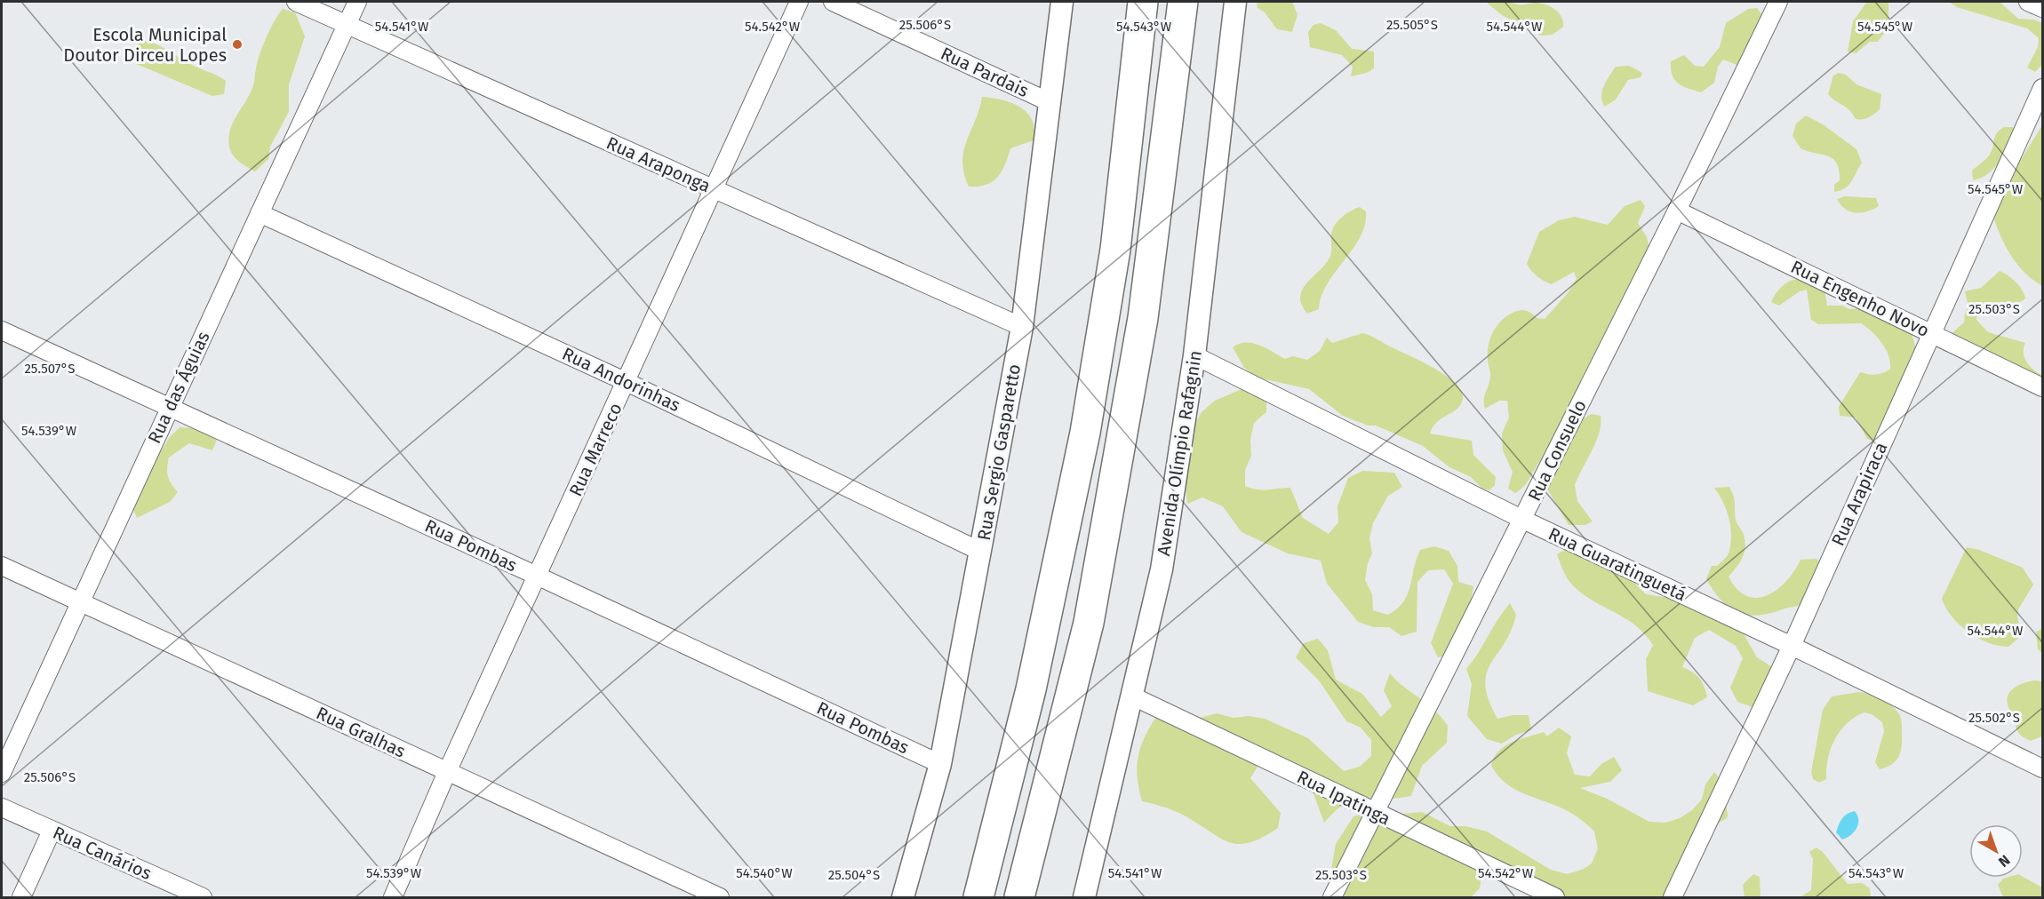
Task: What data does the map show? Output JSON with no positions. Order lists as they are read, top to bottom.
{
  "streets": {
    "street": [
      "Rua Pardais",
      "Rua Araponga",
      "Rua Engenho Novo",
      "Rua Andorinhas",
      "Rua das Águias",
      "Rua Marreco",
      "Rua Consuelo",
      "Rua Sergio Gasparetto",
      "Avenida Olímpio Rafagnin",
      "Rua Arapiraca",
      "Rua Pombas",
      "Rua Guaratinguetá",
      "Rua Gralhas",
      "Rua Ipatinga",
      "Rua Canários"
    ]
  },
  "crossings": [
    ["Rua Pardais", "Rua Sergio Gasparetto"],
    ["Rua Araponga", "Rua das Águias"],
    ["Rua Araponga", "Rua Marreco"],
    ["Rua Araponga", "Rua Sergio Gasparetto"],
    ["Rua Engenho Novo", "Rua Consuelo"],
    ["Rua Engenho Novo", "Rua Arapiraca"],
    ["Rua Andorinhas", "Rua das Águias"],
    ["Rua Andorinhas", "Rua Marreco"],
    ["Rua Andorinhas", "Rua Sergio Gasparetto"],
    ["Rua das Águias", "Rua Pombas"],
    ["Rua das Águias", "Rua Gralhas"],
    ["Rua Marreco", "Rua Pombas"],
    ["Rua Marreco", "Rua Gralhas"],
    ["Rua Consuelo", "Rua Guaratinguetá"],
    ["Rua Consuelo", "Rua Ipatinga"],
    ["Rua Sergio Gasparetto", "Rua Pombas"],
    ["Avenida Olímpio Rafagnin", "Rua Guaratinguetá"],
    ["Avenida Olímpio Rafagnin", "Rua Ipatinga"],
    ["Rua Arapiraca", "Rua Guaratinguetá"]
  ],
  "places": ["Escola Municipal Doutor Dirceu Lopes"],
  "north": "bottom right",
  "coordinates": [
    "25.506°S",
    "25.505°S",
    "54.544°W",
    "54.545°W",
    "54.541°W",
    "54.542°W",
    "54.543°W",
    "25.503°S",
    "25.507°S",
    "54.539°W",
    "25.502°S",
    "54.540°W",
    "25.504°S"
  ]
}
